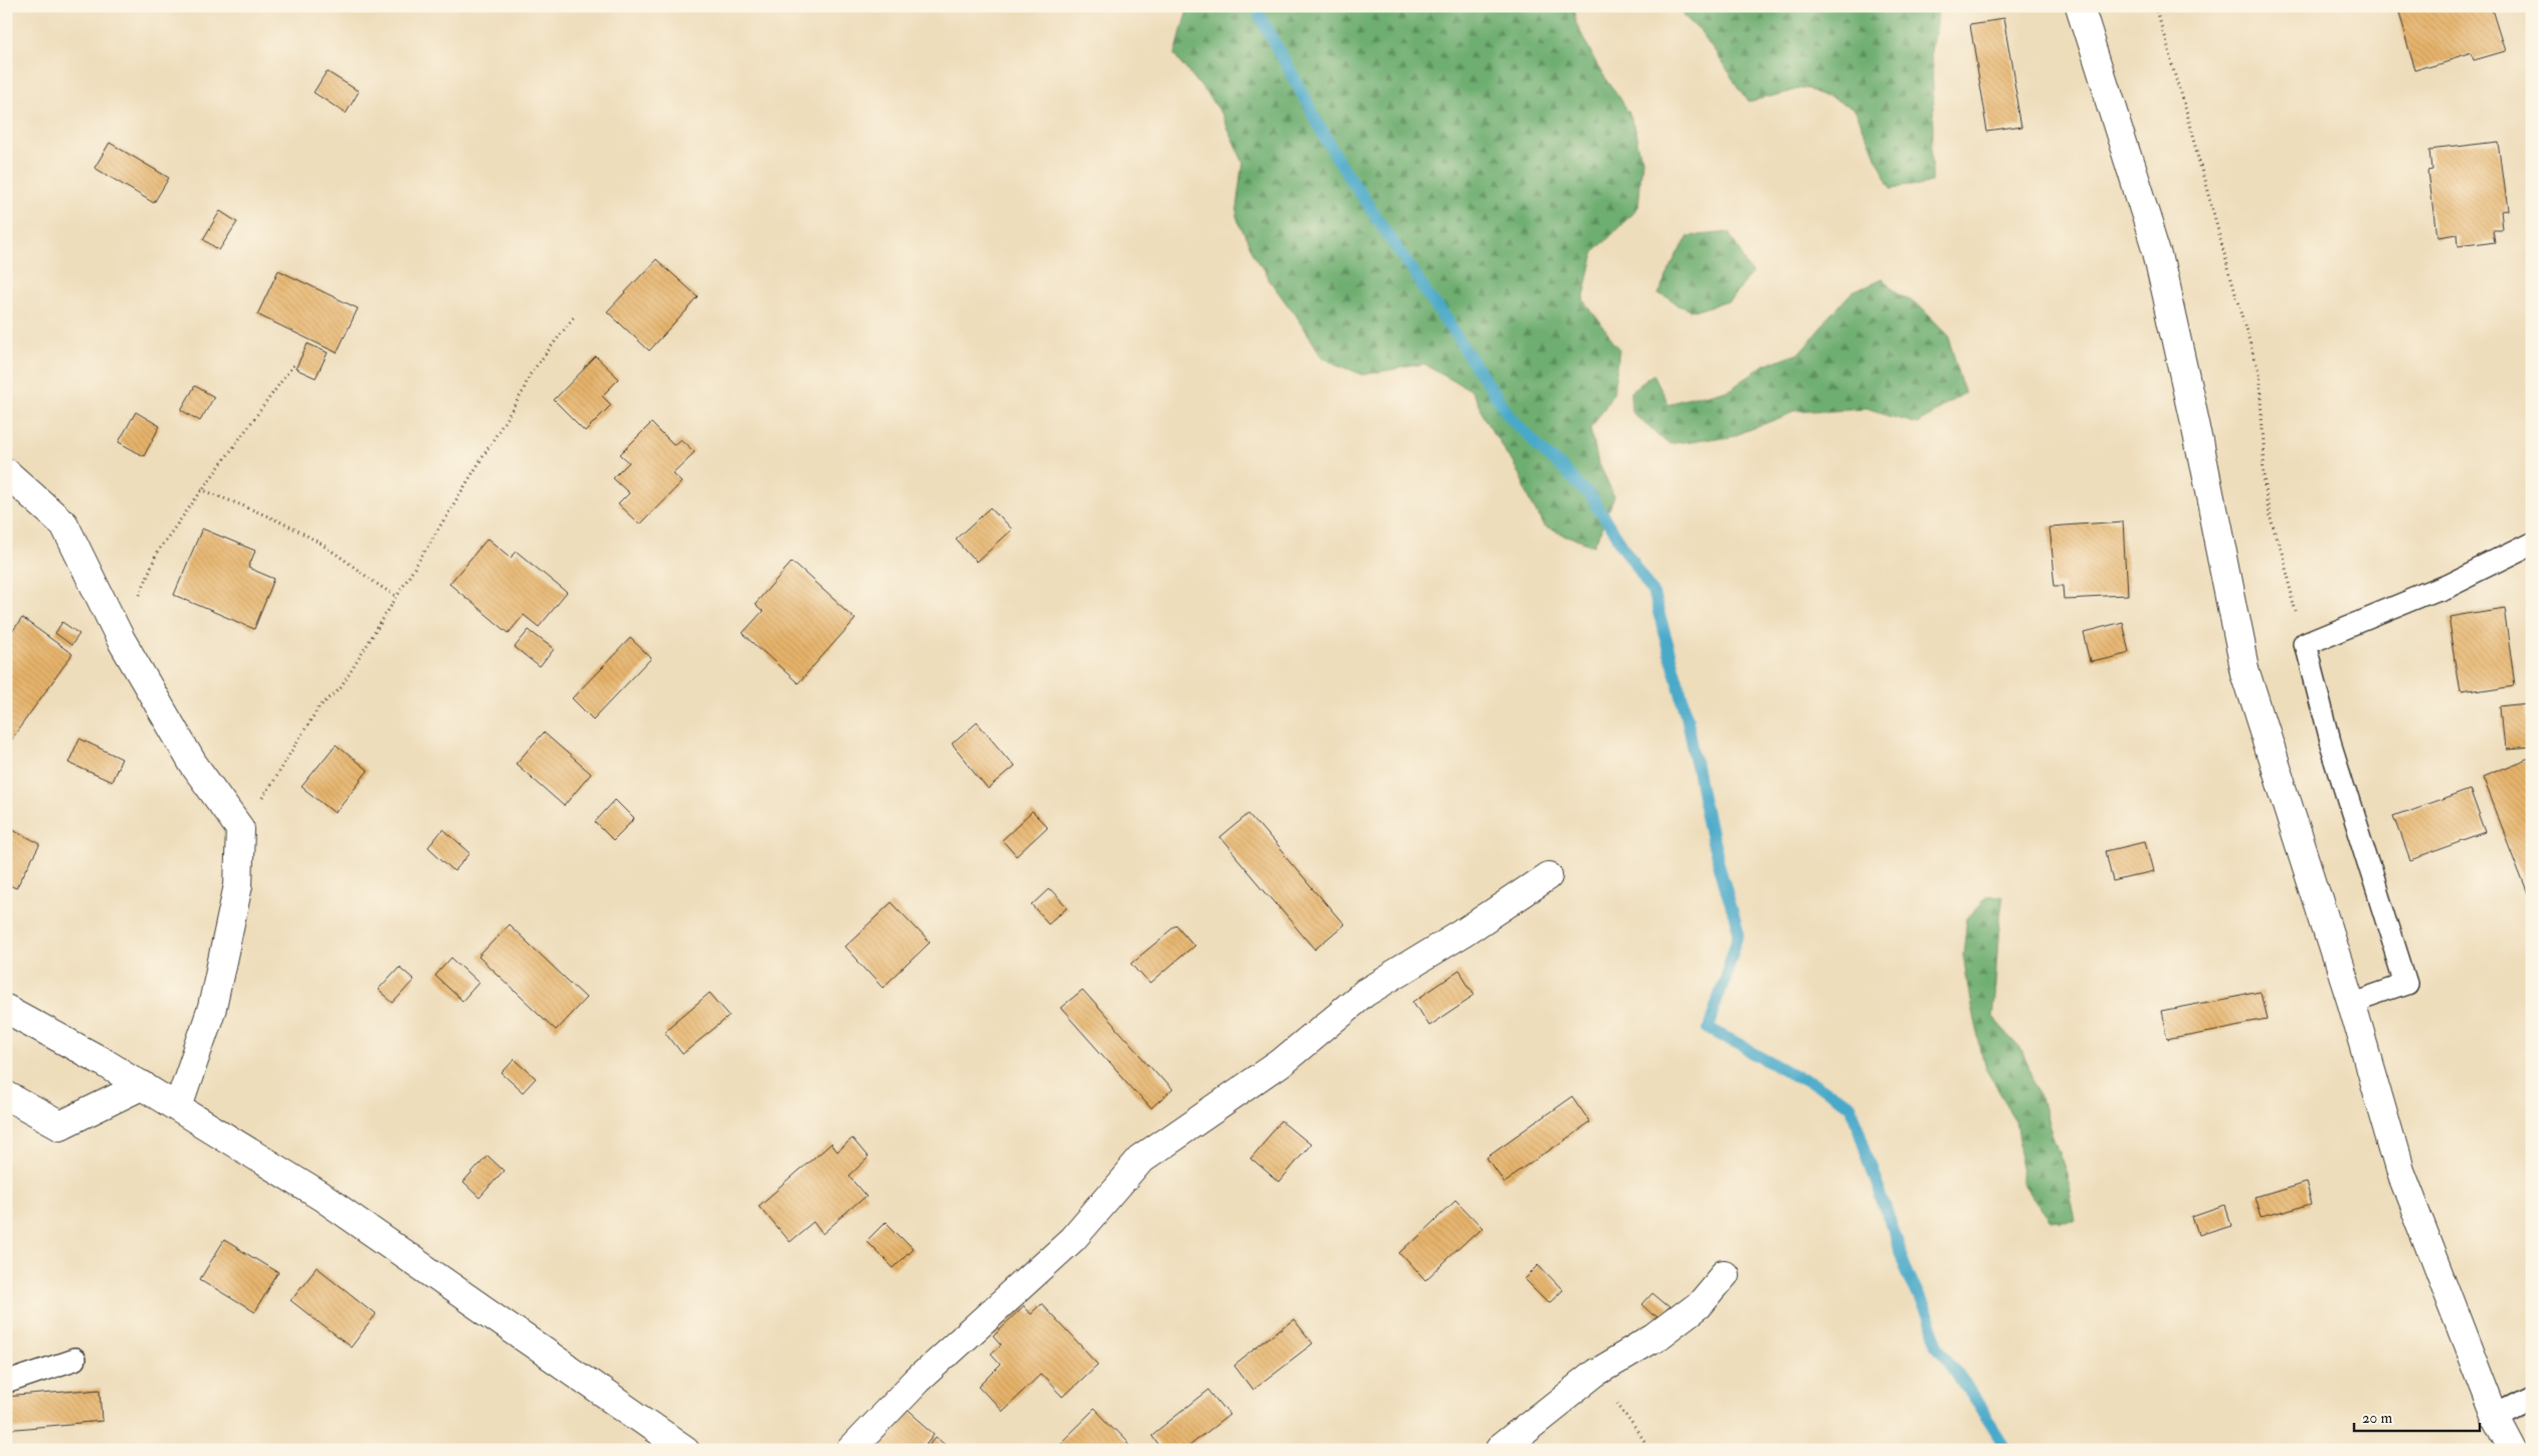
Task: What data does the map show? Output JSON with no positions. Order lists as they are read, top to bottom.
{
  "scale_bar": "20 m"
}
